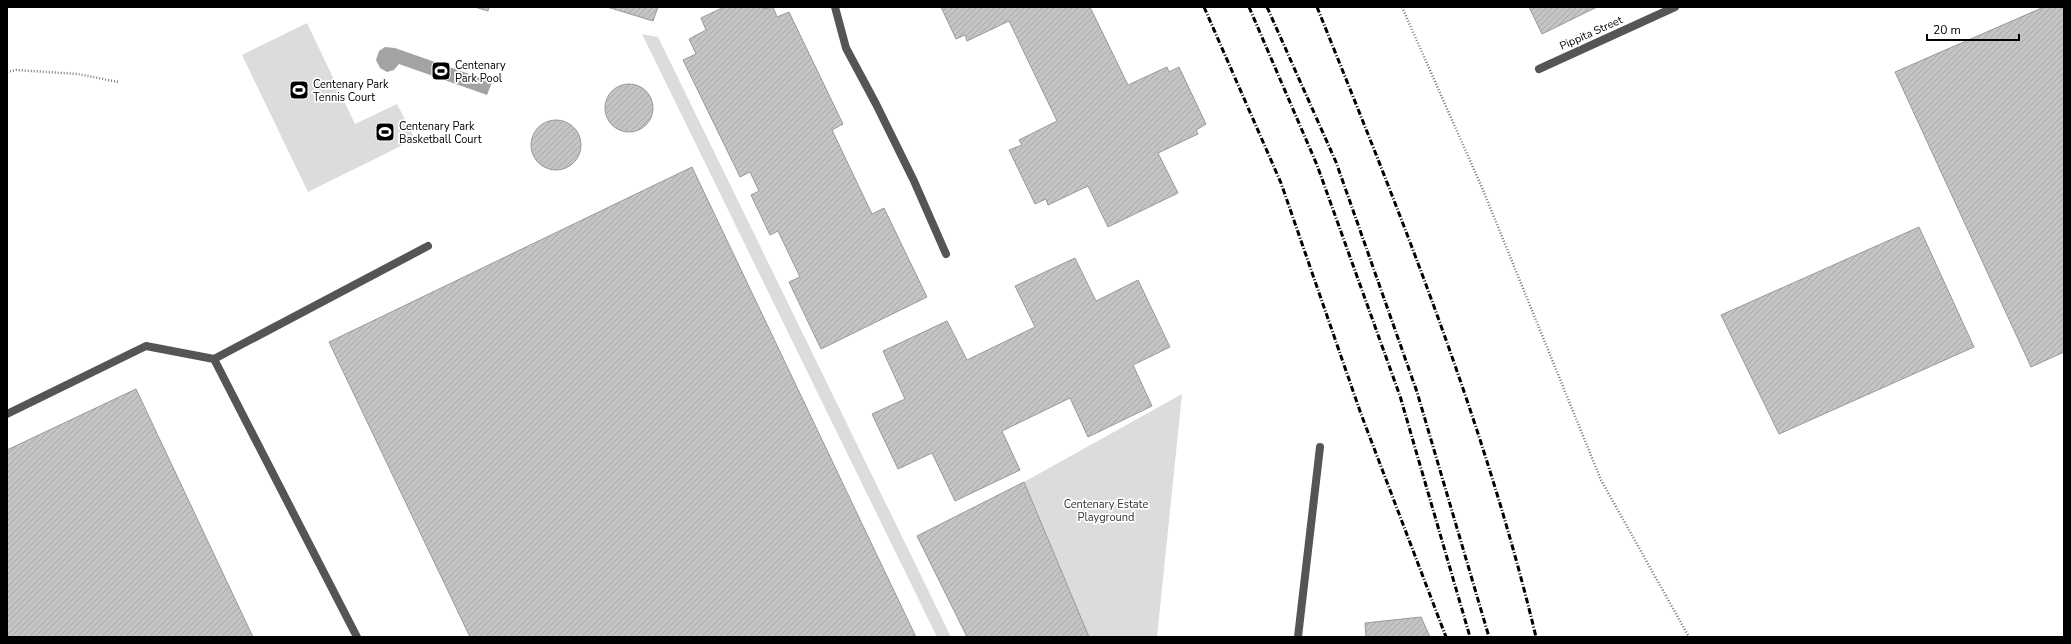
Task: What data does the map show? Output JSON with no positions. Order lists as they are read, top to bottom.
{
  "streets": {
    "street": ["Pippita Street"]
  },
  "parks": ["Centenary Estate Playground"],
  "places": {
    "sports": ["Centenary Park Pool", "Centenary Park Tennis Court", "Centenary Park Basketball Court"]
  },
  "scale_bar": "20 m"
}
